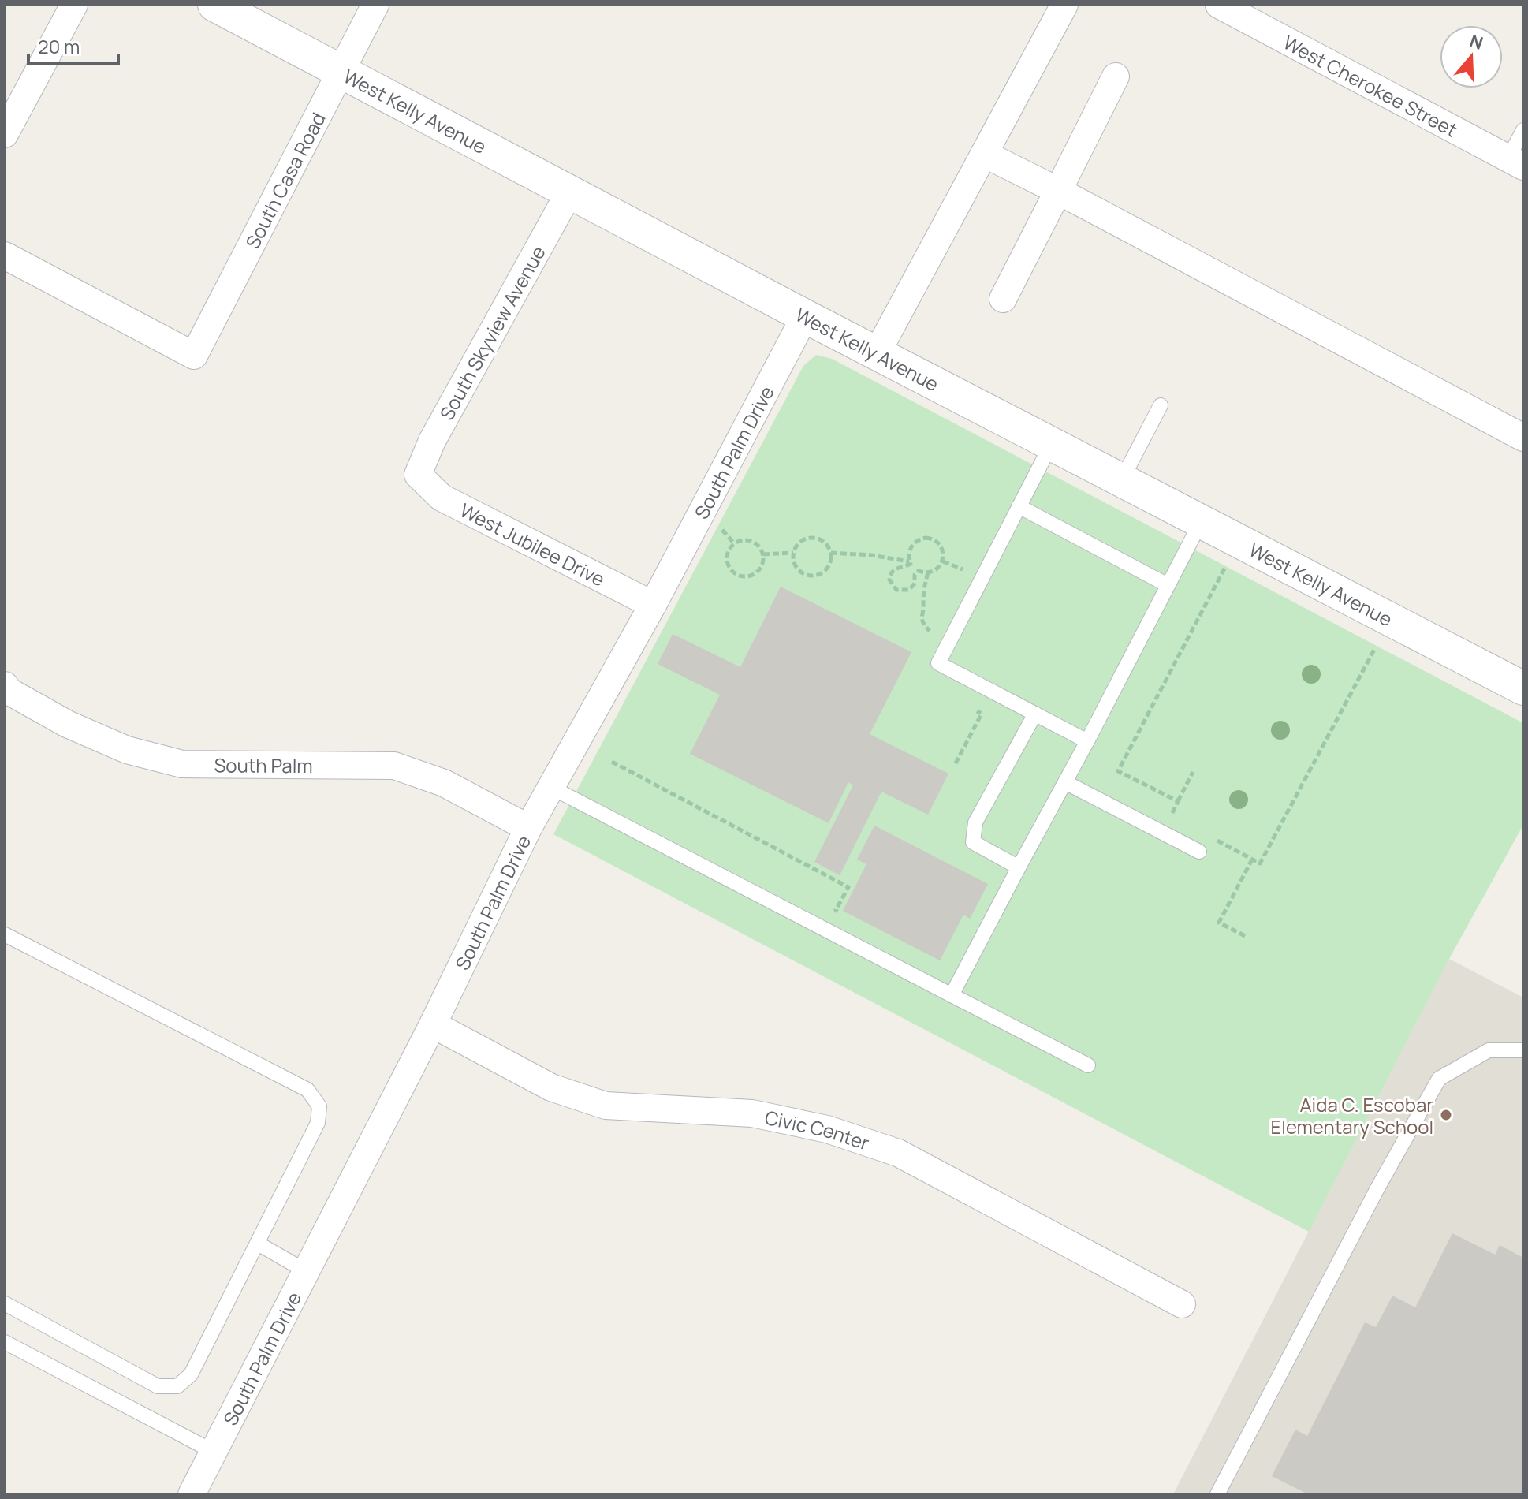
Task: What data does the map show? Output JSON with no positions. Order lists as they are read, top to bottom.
{
  "streets": {
    "street": [
      "West Cherokee Street",
      "West Kelly Avenue",
      "South Casa Road",
      "South Skyview Avenue",
      "South Palm Drive",
      "West Jubilee Drive",
      "South Palm",
      "Civic Center"
    ]
  },
  "crossings": [
    ["West Kelly Avenue", "South Casa Road"],
    ["West Kelly Avenue", "South Skyview Avenue"],
    ["West Kelly Avenue", "South Palm Drive"],
    ["South Skyview Avenue", "West Jubilee Drive"],
    ["South Palm Drive", "West Jubilee Drive"],
    ["South Palm Drive", "South Palm"],
    ["South Palm Drive", "Civic Center"]
  ],
  "places": ["Aida C. Escobar Elementary School"],
  "scale_bar": "20 m",
  "north": "top"
}
